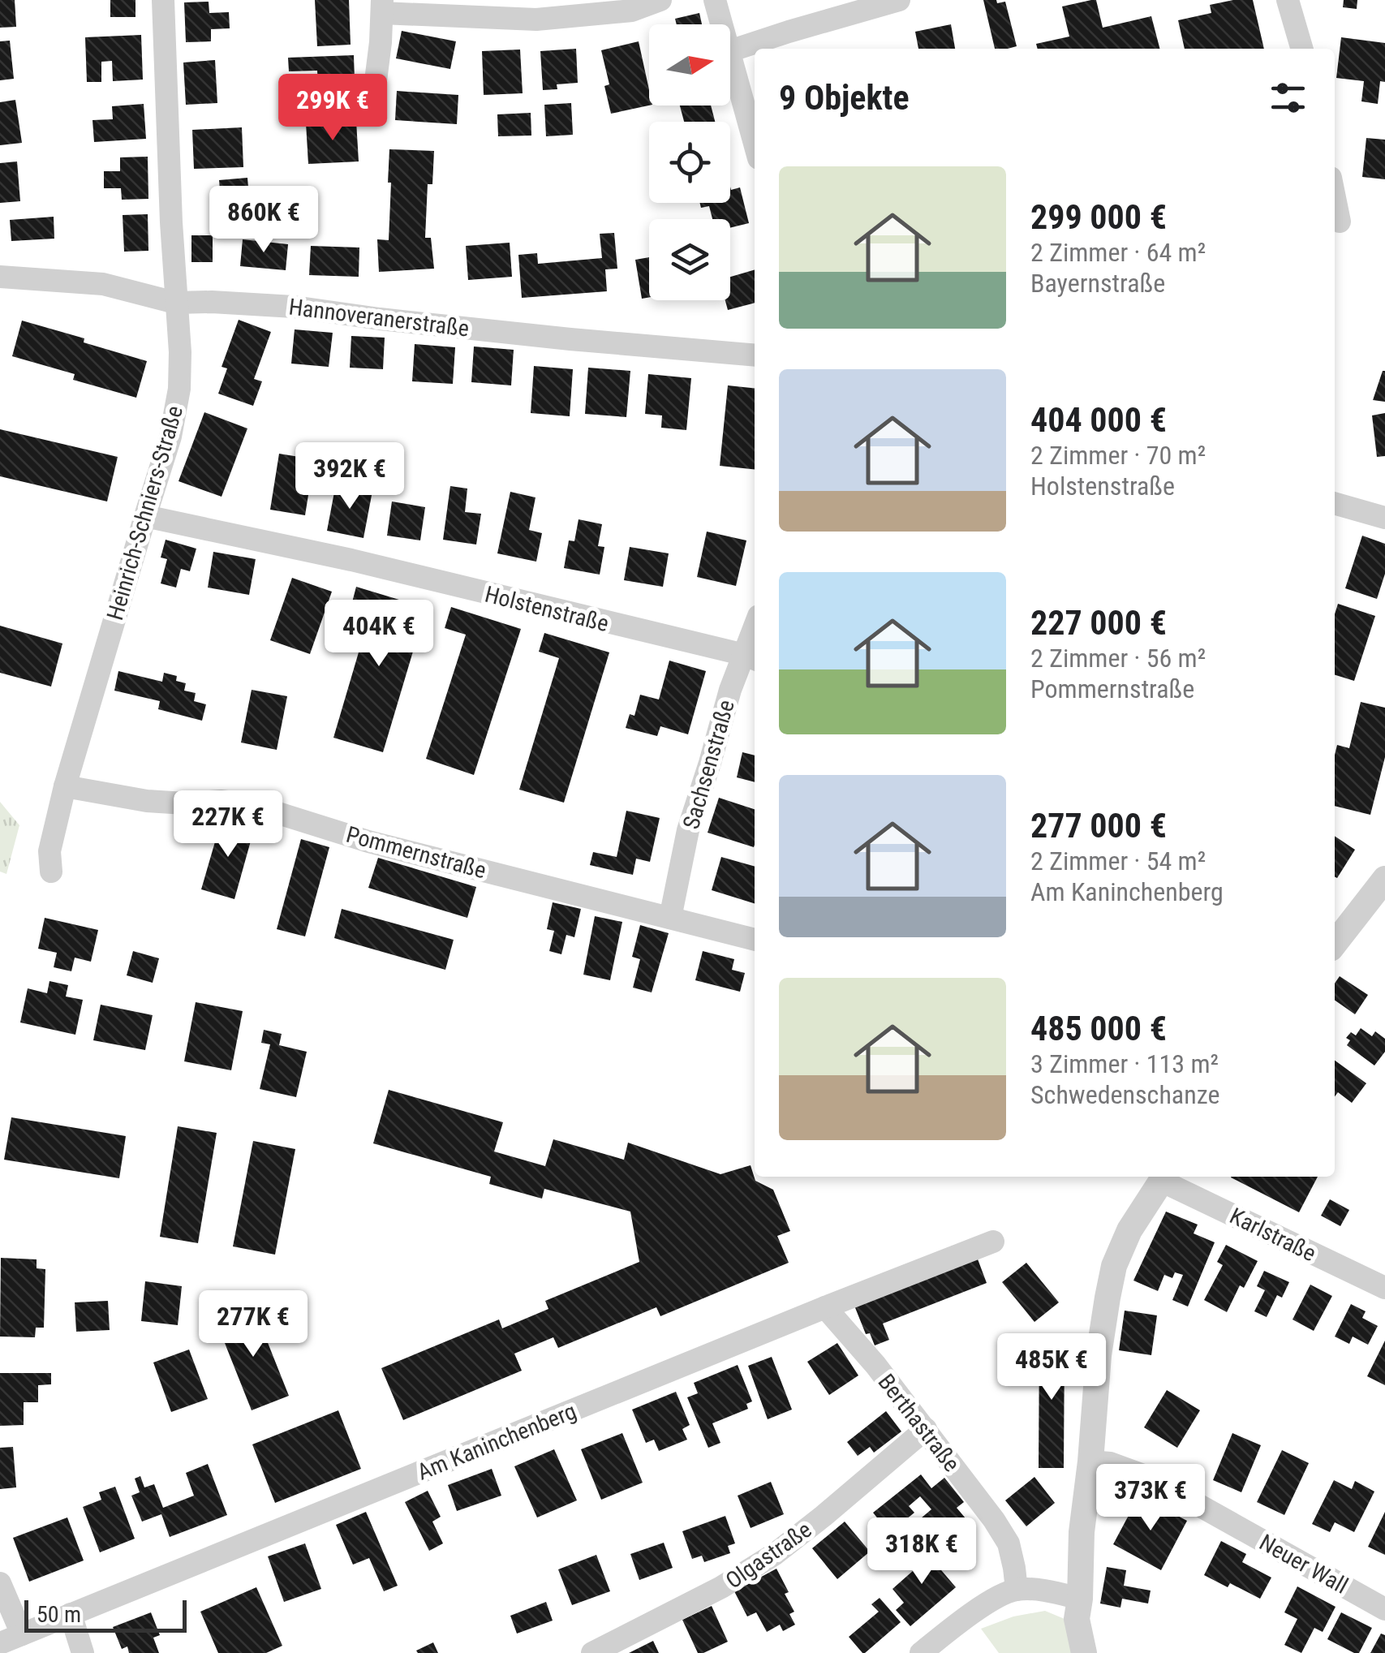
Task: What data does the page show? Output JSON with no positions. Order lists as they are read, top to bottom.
{
  "streets": {
    "street": [
      "Hannoveranerstraße",
      "Heinrich-Schniers-Straße",
      "Holstenstraße",
      "Sachsenstraße",
      "Pommernstraße",
      "Karlstraße",
      "Berthastraße",
      "Am Kaninchenberg",
      "Olgastraße",
      "Neuer Wall"
    ]
  },
  "crossings": [
    ["Hannoveranerstraße", "Heinrich-Schniers-Straße"],
    ["Heinrich-Schniers-Straße", "Holstenstraße"],
    ["Heinrich-Schniers-Straße", "Pommernstraße"],
    ["Holstenstraße", "Sachsenstraße"],
    ["Sachsenstraße", "Pommernstraße"],
    ["Berthastraße", "Am Kaninchenberg"],
    ["Berthastraße", "Olgastraße"]
  ],
  "scale_bar": "50 m",
  "north": "right",
  "page": {
    "heading": "9 Objekte",
    "price": [
      "299K €",
      "860K €",
      "392K €",
      "404K €",
      "227K €",
      "277K €",
      "485K €",
      "373K €",
      "318K €"
    ],
    "list": [
      {
        "name": "299 000 €",
        "note": "2 Zimmer · 64 m² · Bayernstraße"
      },
      {
        "name": "404 000 €",
        "note": "2 Zimmer · 70 m² · Holstenstraße"
      },
      {
        "name": "227 000 €",
        "note": "2 Zimmer · 56 m² · Pommernstraße"
      },
      {
        "name": "277 000 €",
        "note": "2 Zimmer · 54 m² · Am Kaninchenberg"
      },
      {
        "name": "485 000 €",
        "note": "3 Zimmer · 113 m² · Schwedenschanze"
      }
    ],
    "scale": "50 m"
  }
}
